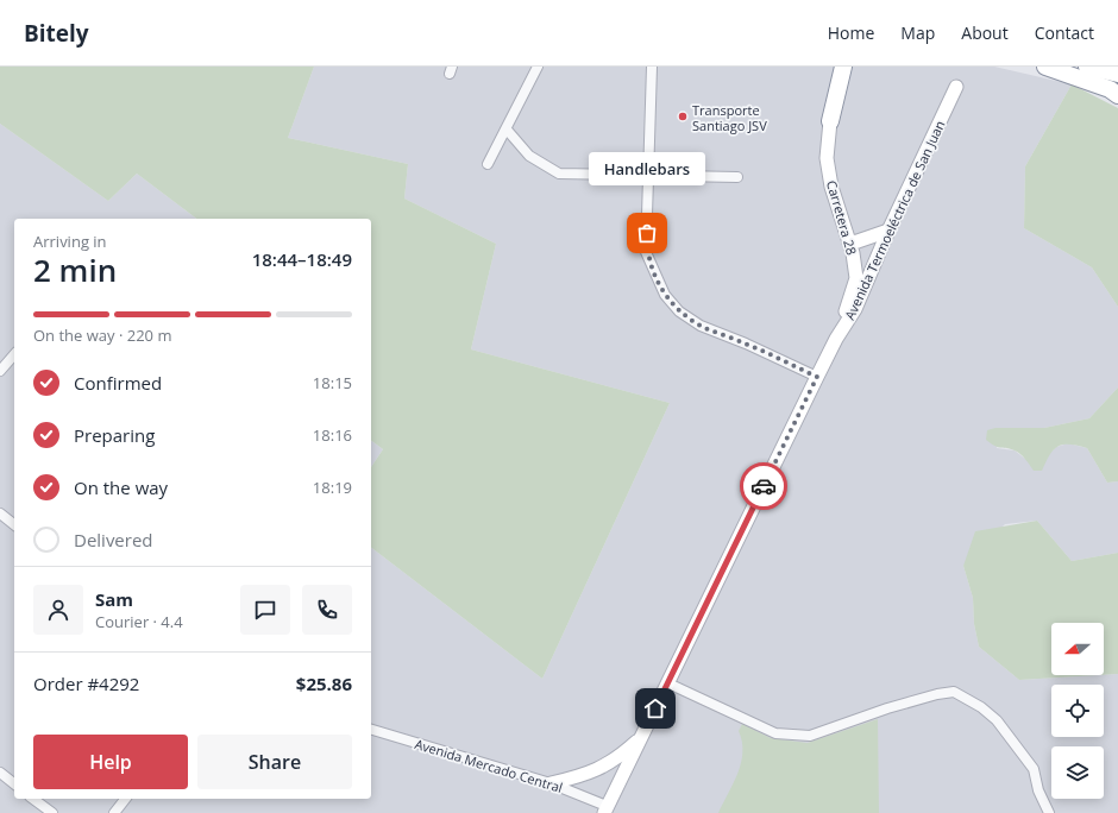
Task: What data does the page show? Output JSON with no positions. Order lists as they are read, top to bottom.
{
  "streets": {
    "street": ["Carretera 28", "Avenida Termoeléctrica de San Juan", "Avenida Mercado Central"]
  },
  "crossings": [
    ["Carretera 28", "Avenida Termoeléctrica de San Juan"],
    ["Avenida Termoeléctrica de San Juan", "Avenida Mercado Central"]
  ],
  "places": ["Transporte Santiago JSV", "Handlebars"],
  "north": "left",
  "page": {
    "header": "Bitely",
    "nav": [
      "Home",
      "Map",
      "About",
      "Contact"
    ],
    "bubble": "Handlebars",
    "heading": ["2 min", "Arriving in", "18:44–18:49"],
    "panel": [
      "Sam",
      "Courier · 4.4",
      "Order #4292",
      "$25.86"
    ],
    "bar": "On the way · 220 m",
    "list": [
      ["Confirmed", "18:15"],
      ["Preparing", "18:16"],
      ["On the way", "18:19"],
      "Delivered"
    ],
    "buttons": ["Help", "Share"]
  }
}
